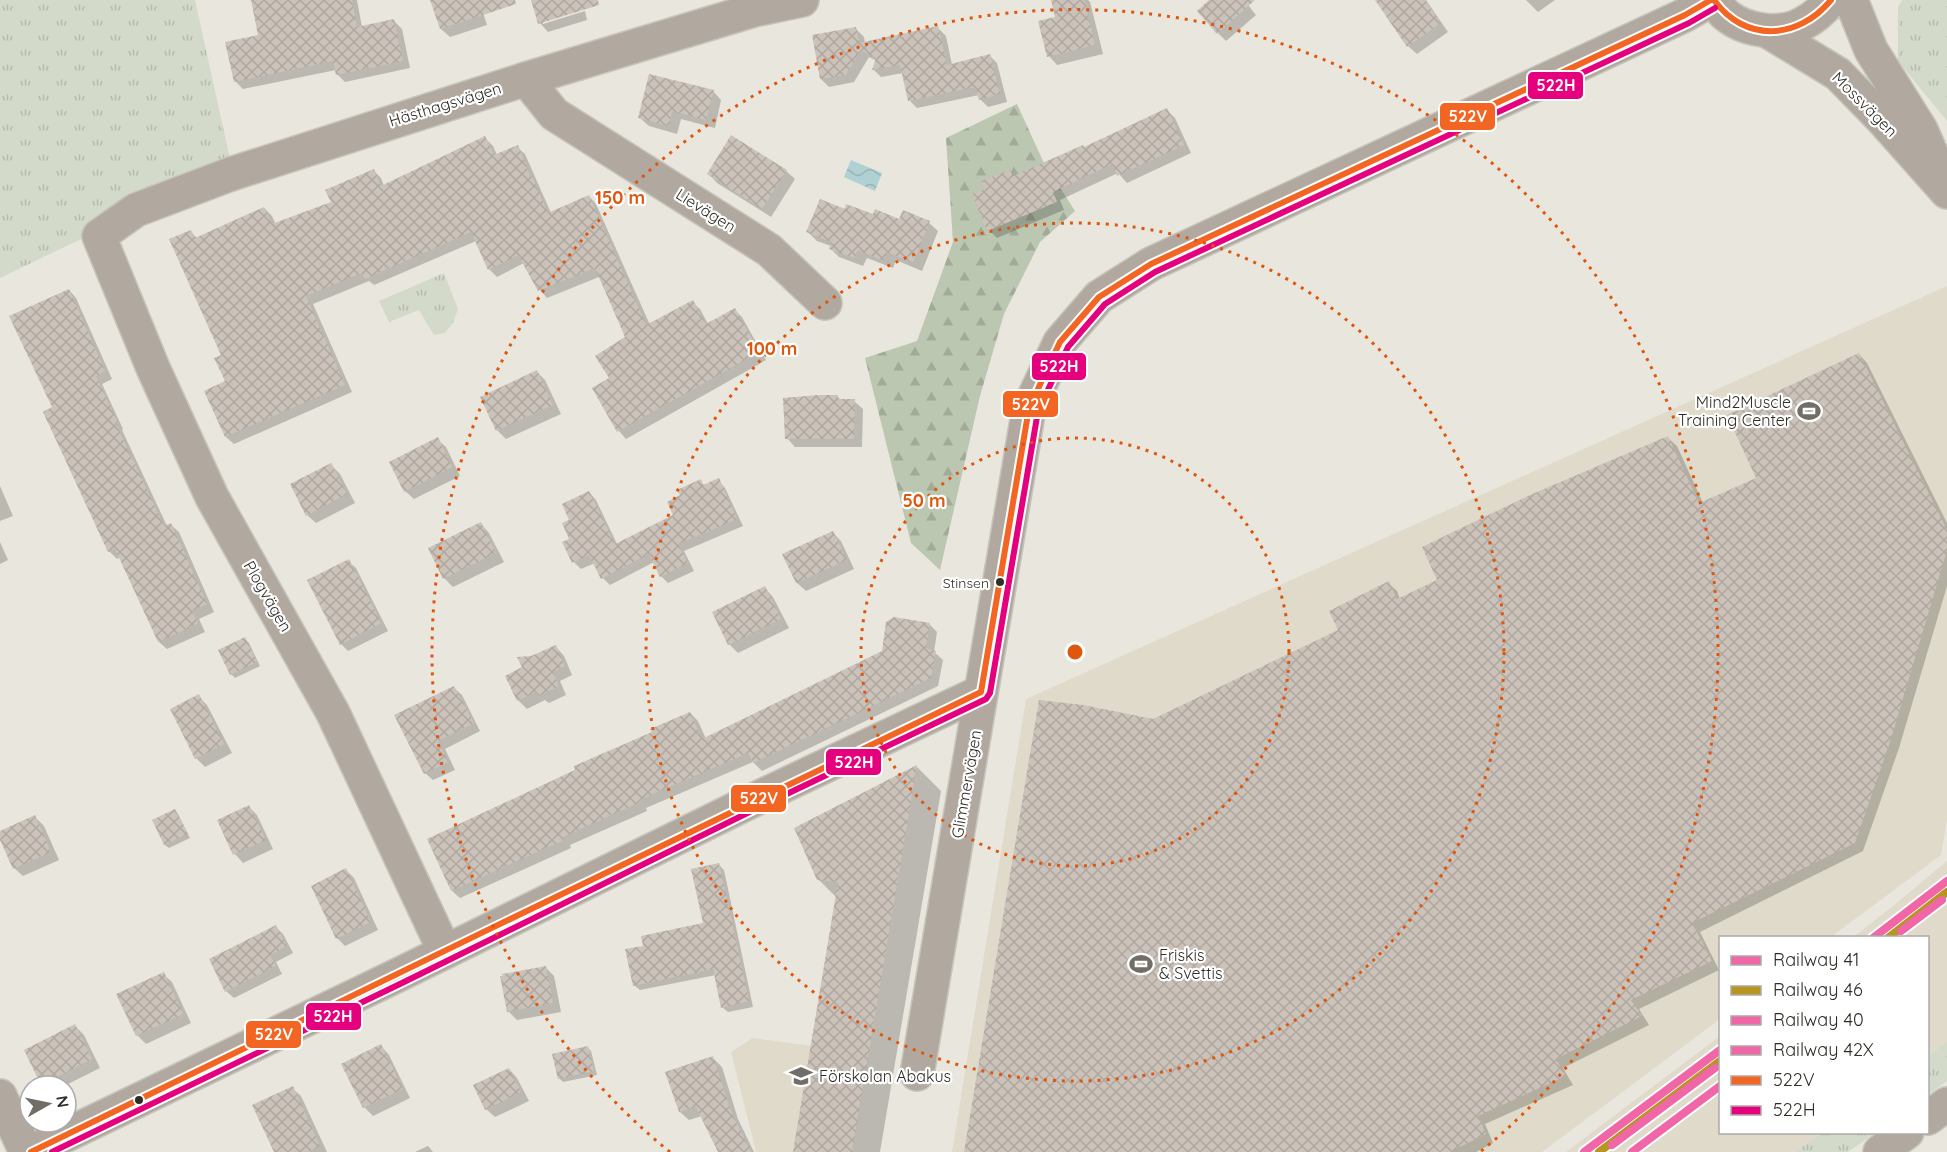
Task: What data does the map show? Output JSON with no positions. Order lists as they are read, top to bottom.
{
  "streets": {
    "street": [
      "Hästhagsvägen",
      "Mossvägen",
      "Lievägen",
      "Plogvägen",
      "Glimmervägen"
    ]
  },
  "crossings": [
    ["Hästhagsvägen", "Lievägen"],
    ["Hästhagsvägen", "Plogvägen"],
    ["Mossvägen", "Glimmervägen"]
  ],
  "places": {
    "sports": ["Mind2Muscle Training Center", "Friskis & Svettis"],
    "other": ["Stinsen"],
    "school or university": ["Förskolan Abakus"]
  },
  "lines": [
    "transit line 522V",
    "transit line 522H",
    "rail line 41",
    "rail line 46",
    "rail line 42X",
    "rail line 40"
  ],
  "legend": [
    "Railway 41",
    "Railway 46",
    "Railway 40",
    "Railway 42X",
    "522V",
    "522H"
  ],
  "north": "right",
  "rings": ["150 m", "100 m", "50 m"]
}
